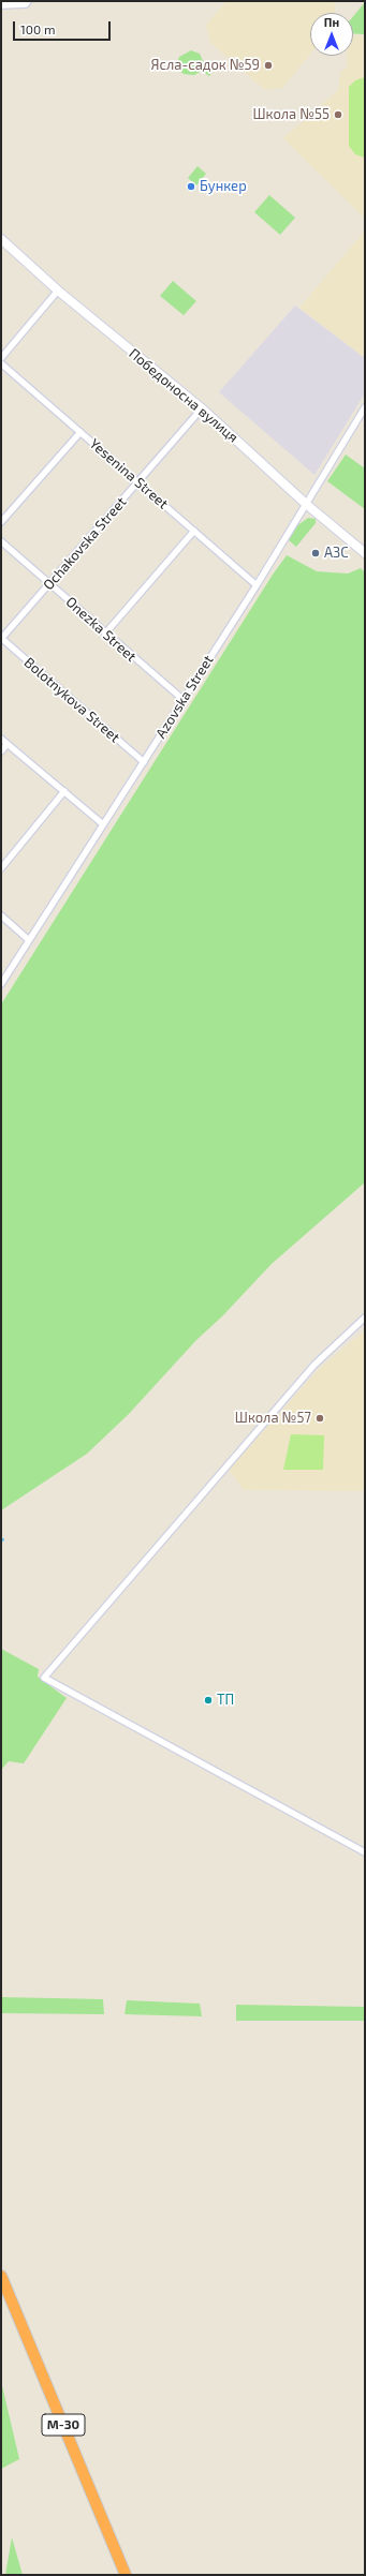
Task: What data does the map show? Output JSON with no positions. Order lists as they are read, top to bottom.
{
  "streets": {
    "highway": ["М-30"],
    "street": [
      "Победоносна вулиця",
      "Yesenina Street",
      "Ochakovska Street",
      "Onezka Street",
      "Azovska Street",
      "Bolotnykova Street"
    ]
  },
  "crossings": [
    ["Победоносна вулиця", "Ochakovska Street"],
    ["Победоносна вулиця", "Azovska Street"],
    ["Yesenina Street", "Ochakovska Street"],
    ["Yesenina Street", "Azovska Street"],
    ["Ochakovska Street", "Onezka Street"],
    ["Ochakovska Street", "Bolotnykova Street"],
    ["Onezka Street", "Azovska Street"],
    ["Azovska Street", "Bolotnykova Street"]
  ],
  "places": [
    "Ясла-садок №59",
    "Школа №55",
    "Бункер",
    "АЗС",
    "Школа №57",
    "ТП"
  ],
  "scale_bar": "100 m",
  "north": "top"
}
